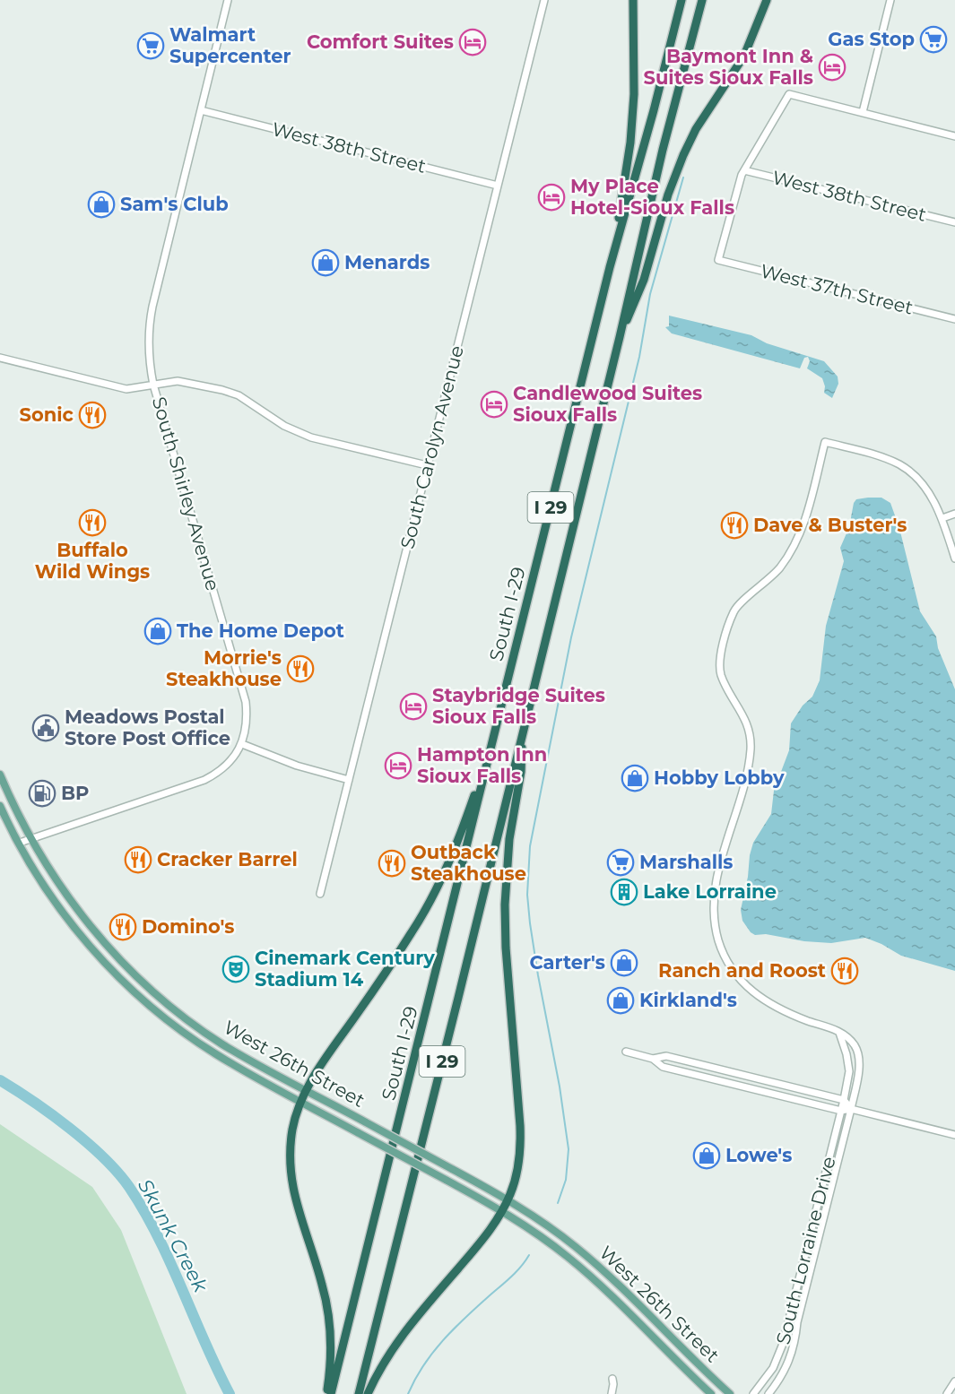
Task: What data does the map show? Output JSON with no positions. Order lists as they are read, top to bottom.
{
  "streets": {
    "highway": ["I 29", "South I-29"],
    "main road": ["West 26th Street"],
    "street": [
      "West 38th Street",
      "West 37th Street",
      "South Carolyn Avenue",
      "South Shirley Avenue",
      "South Lorraine Drive"
    ]
  },
  "crossings": [
    ["West 38th Street", "West 37th Street"],
    ["West 38th Street", "South Carolyn Avenue"],
    ["West 38th Street", "South Shirley Avenue"],
    ["South Shirley Avenue", "West 26th Street"]
  ],
  "water": ["Skunk Creek"],
  "places": {
    "supermarket": ["Gas Stop", "Walmart Supercenter", "Marshalls"],
    "hotel": [
      "Comfort Suites",
      "Baymont Inn & Suites Sioux Falls",
      "My Place Hotel-Sioux Falls",
      "Candlewood Suites Sioux Falls",
      "Staybridge Suites Sioux Falls",
      "Hampton Inn Sioux Falls"
    ],
    "shop": [
      "Sam's Club",
      "Menards",
      "The Home Depot",
      "Hobby Lobby",
      "Carter's",
      "Kirkland's",
      "Lowe's"
    ],
    "restaurant": [
      "Sonic",
      "Buffalo Wild Wings",
      "Dave & Buster's",
      "Morrie's Steakhouse",
      "Cracker Barrel",
      "Outback Steakhouse",
      "Domino's",
      "Ranch and Roost"
    ],
    "public building": ["Meadows Postal Store Post Office"],
    "fuel station": ["BP"],
    "building": ["Lake Lorraine"],
    "theatre": ["Cinemark Century Stadium 14"]
  }
}
